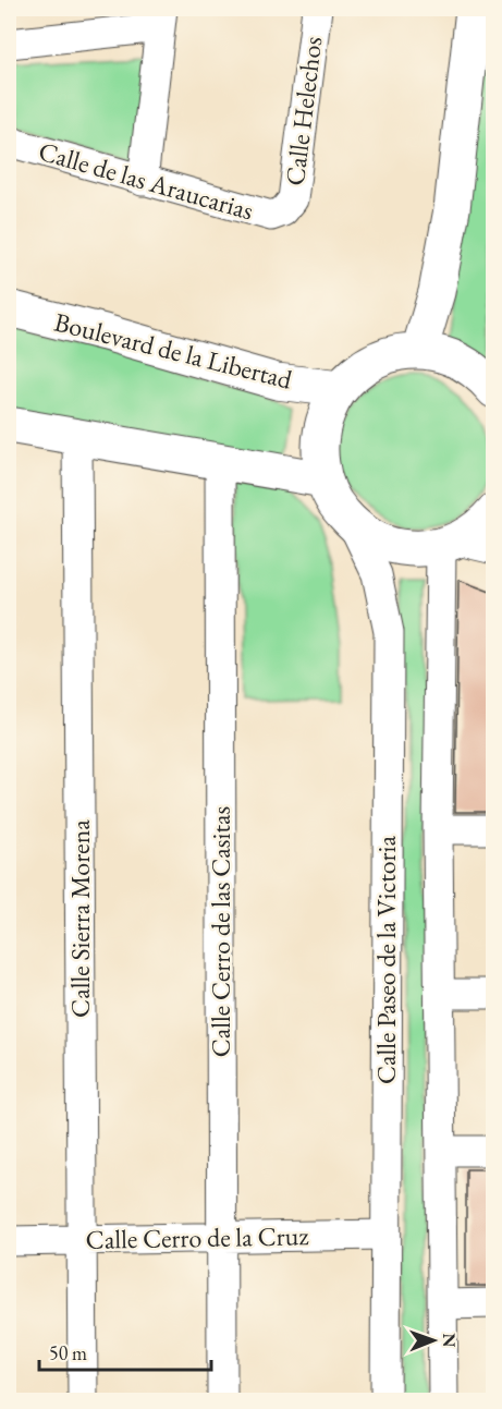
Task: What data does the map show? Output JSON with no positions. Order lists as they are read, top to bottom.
{
  "streets": {
    "main road": ["Boulevard de la Libertad"],
    "street": [
      "Calle Helechos",
      "Calle de las Araucarias",
      "Calle Sierra Morena",
      "Calle Cerro de las Casitas",
      "Calle Paseo de la Victoria",
      "Calle Cerro de la Cruz"
    ]
  },
  "crossings": [
    ["Calle Helechos", "Calle de las Araucarias"],
    ["Calle Sierra Morena", "Calle Cerro de la Cruz"],
    ["Calle Cerro de las Casitas", "Calle Cerro de la Cruz"],
    ["Calle Paseo de la Victoria", "Calle Cerro de la Cruz"]
  ],
  "scale_bar": "50 m",
  "north": "right"
}
